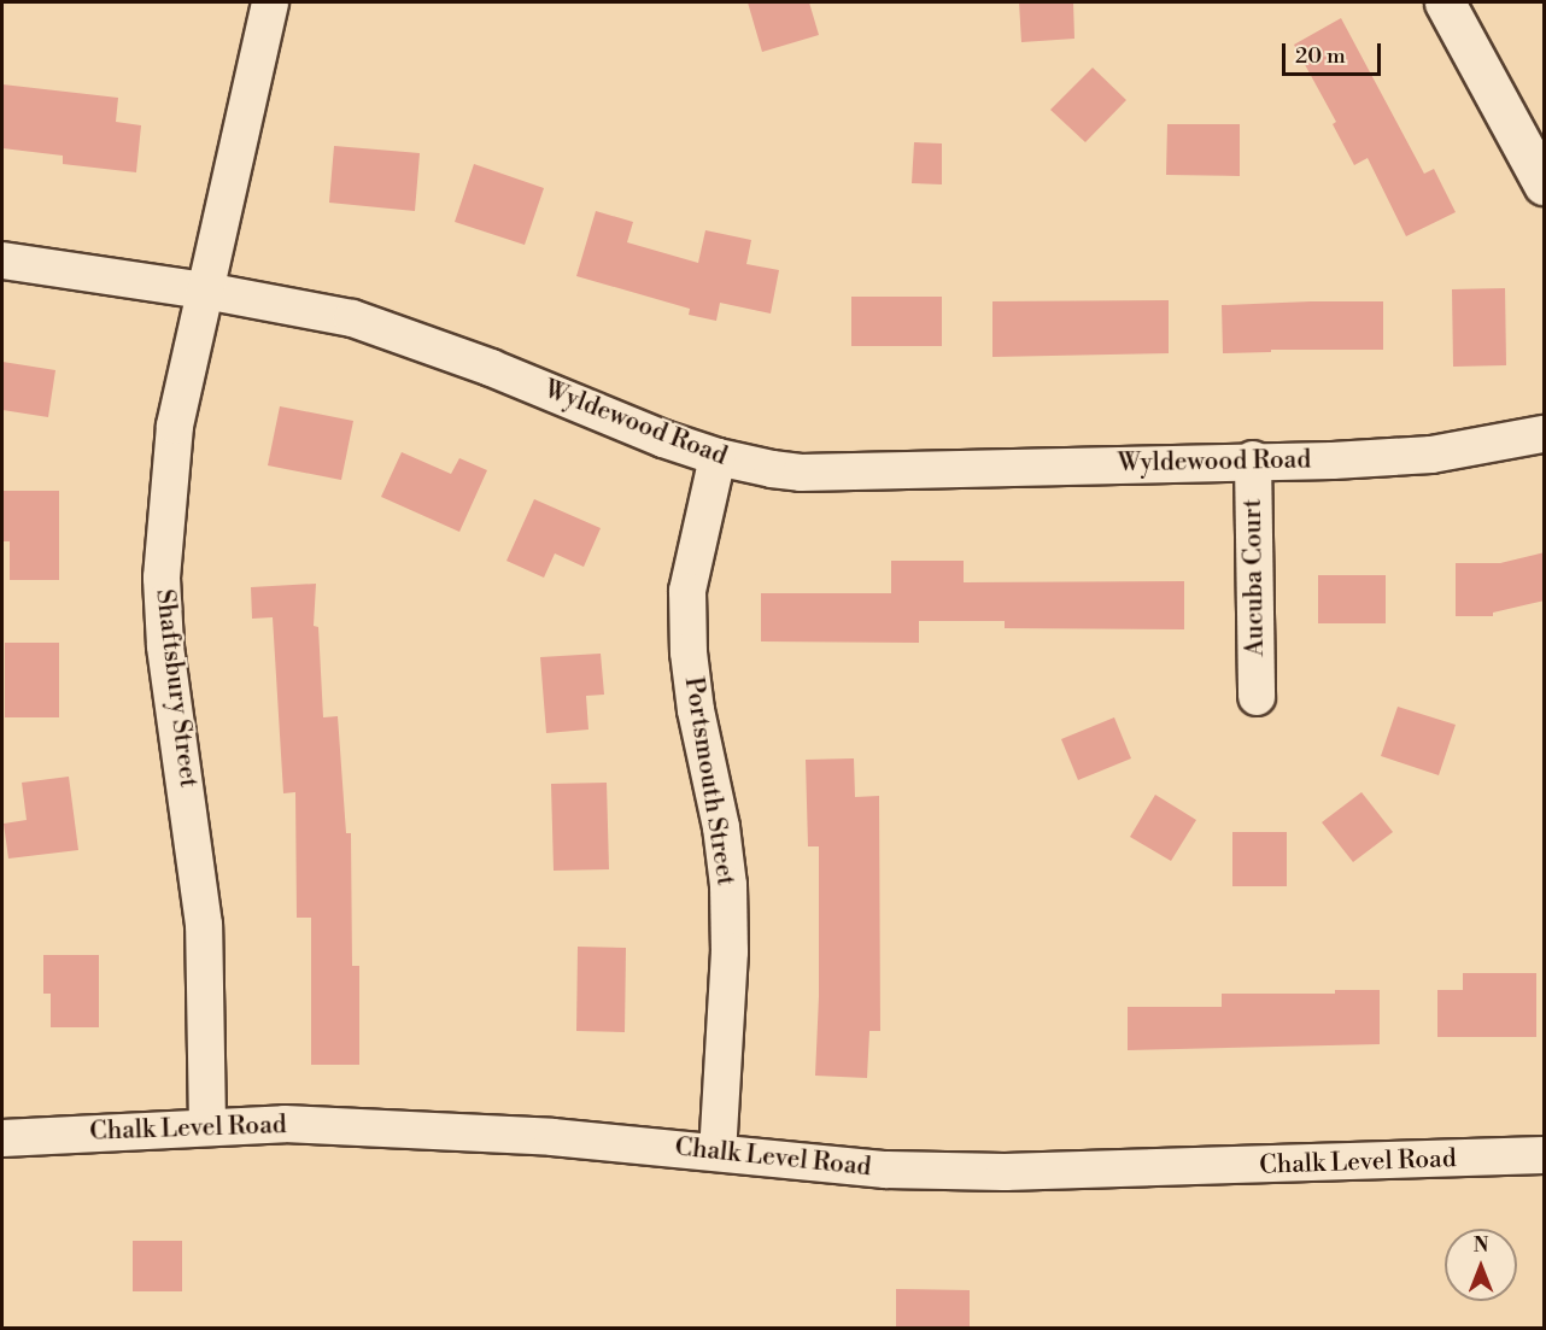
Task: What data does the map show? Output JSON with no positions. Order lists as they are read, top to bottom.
{
  "streets": {
    "street": [
      "Wyldewood Road",
      "Aucuba Court",
      "Shaftsbury Street",
      "Portsmouth Street",
      "Chalk Level Road"
    ]
  },
  "crossings": [
    ["Wyldewood Road", "Aucuba Court"],
    ["Wyldewood Road", "Shaftsbury Street"],
    ["Wyldewood Road", "Portsmouth Street"],
    ["Shaftsbury Street", "Chalk Level Road"],
    ["Portsmouth Street", "Chalk Level Road"]
  ],
  "scale_bar": "20 m",
  "north": "top"
}
